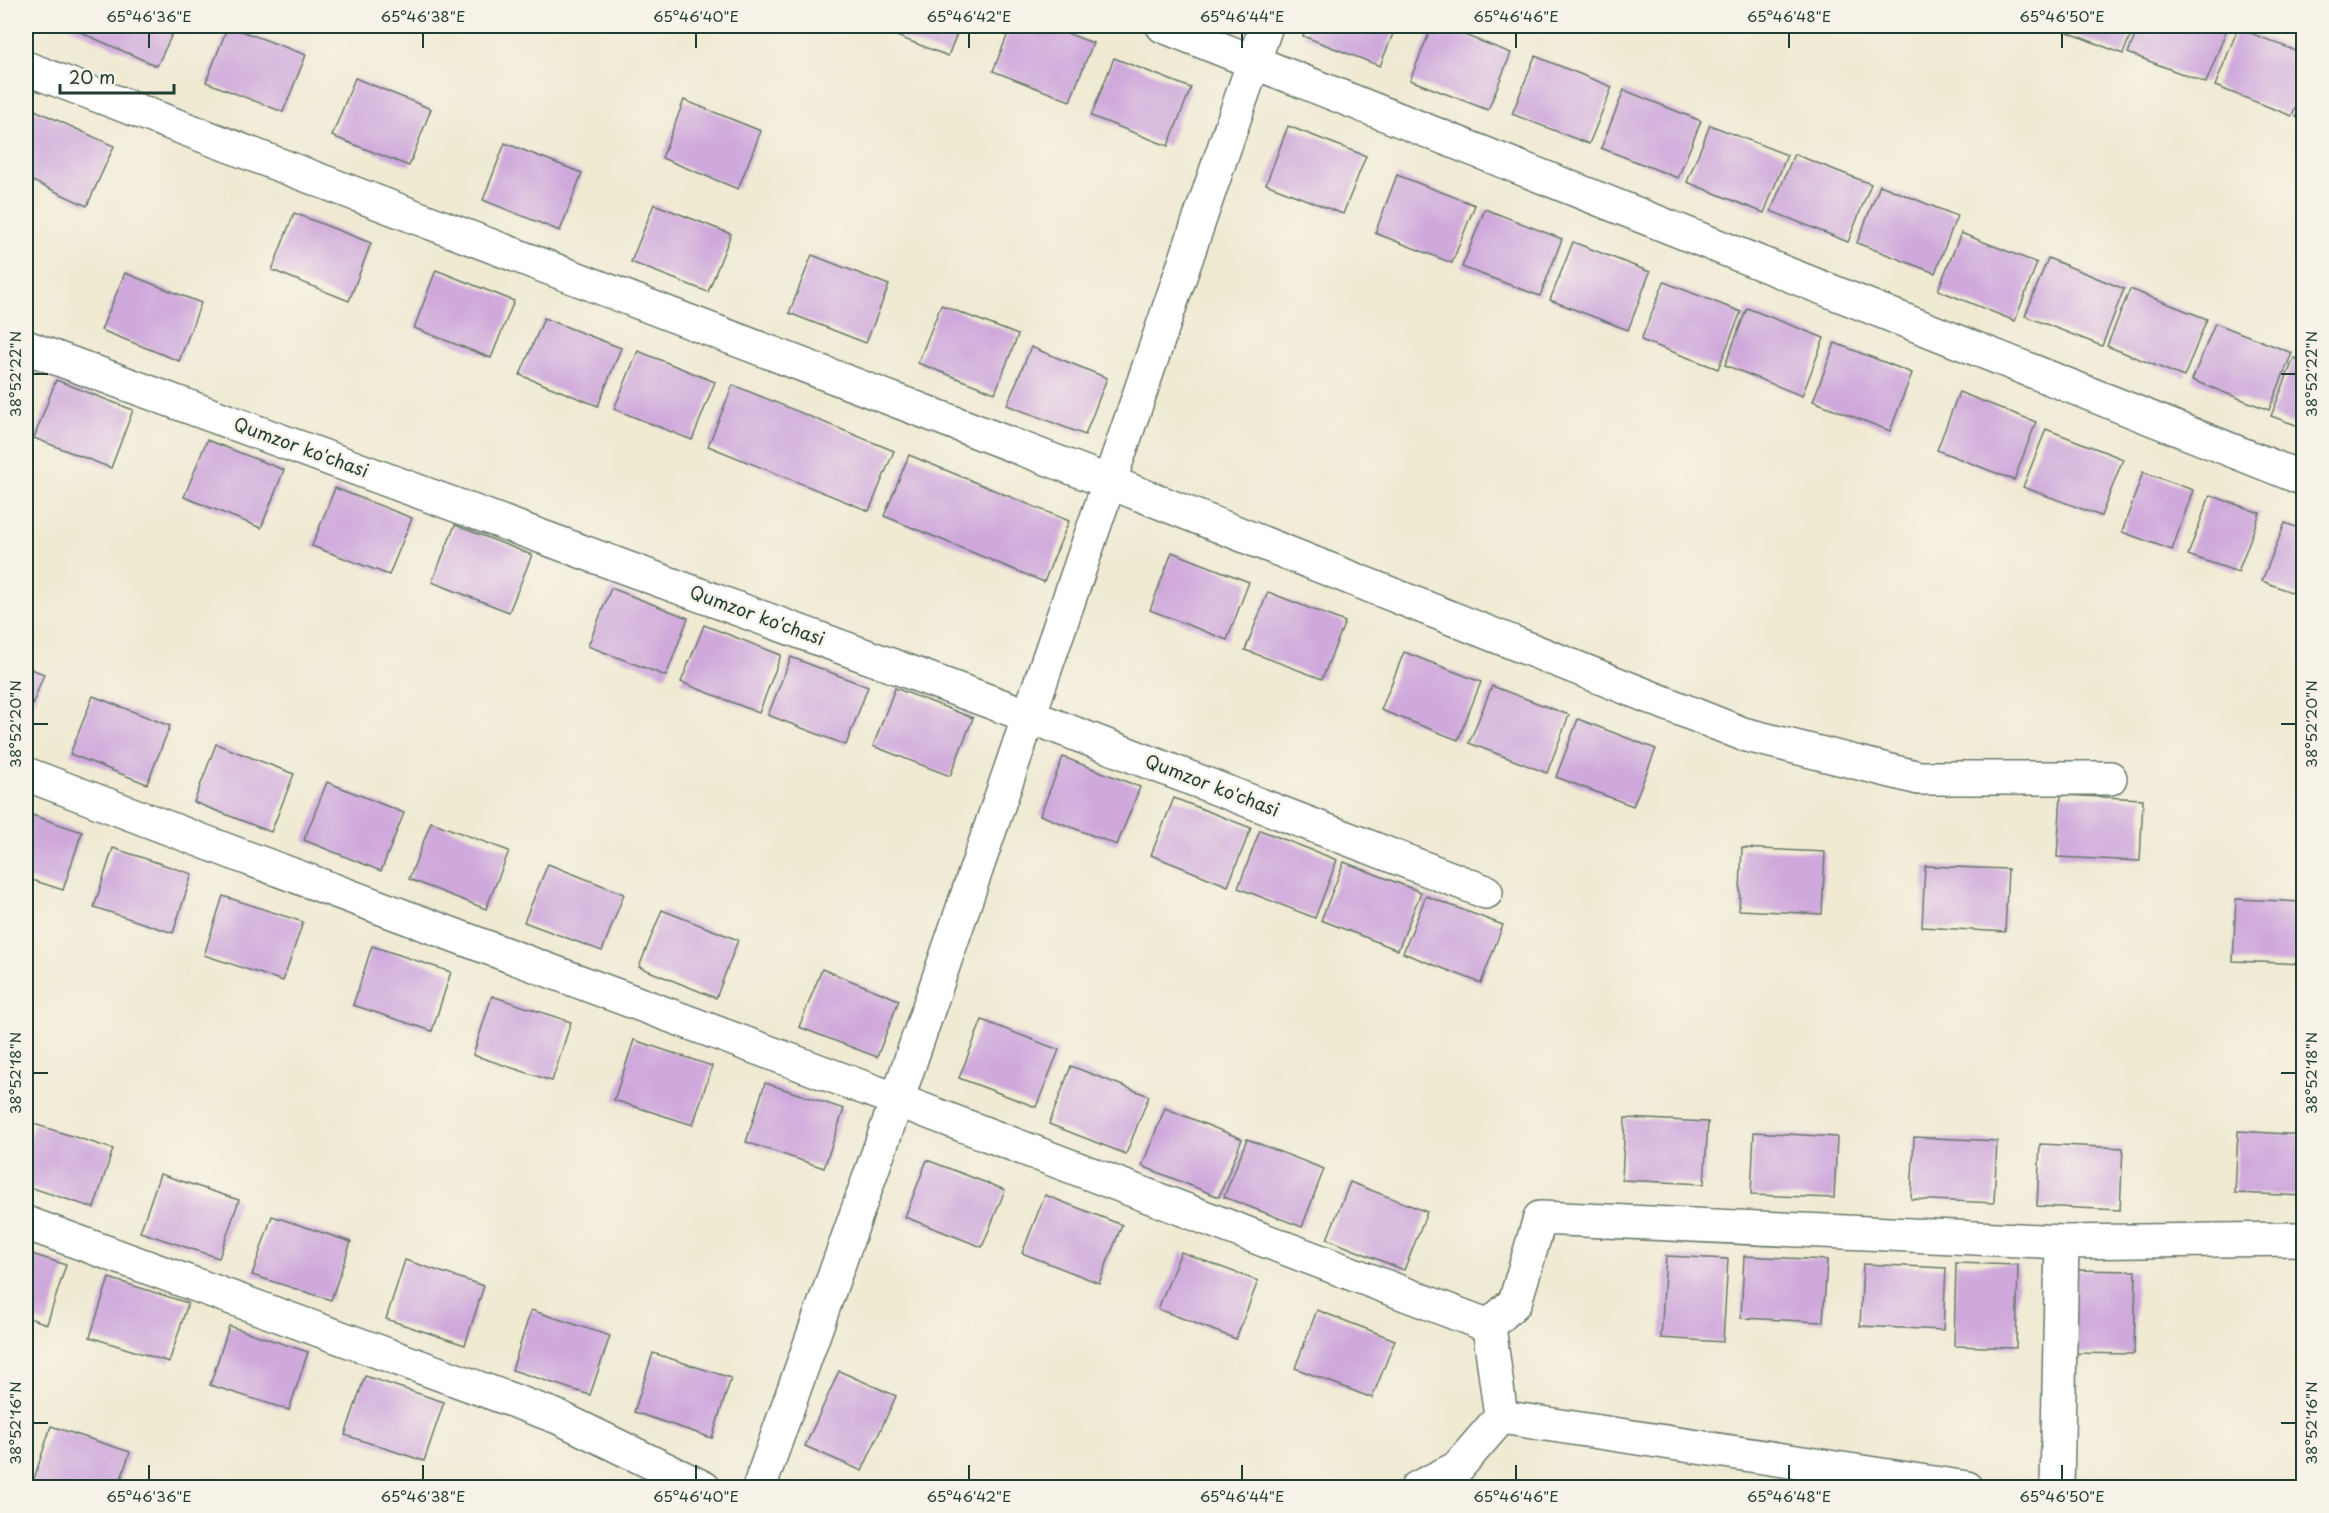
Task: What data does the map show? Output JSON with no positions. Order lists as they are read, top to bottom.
{
  "streets": {
    "street": ["Qumzor ko'chasi"]
  },
  "scale_bar": "20 m",
  "coordinates": [
    "65°46'36\"E",
    "65°46'38\"E",
    "65°46'40\"E",
    "65°46'42\"E",
    "65°46'44\"E",
    "65°46'46\"E",
    "65°46'48\"E",
    "65°46'50\"E",
    "38°52'22\"N",
    "38°52'20\"N",
    "38°52'18\"N",
    "38°52'16\"N"
  ]
}
